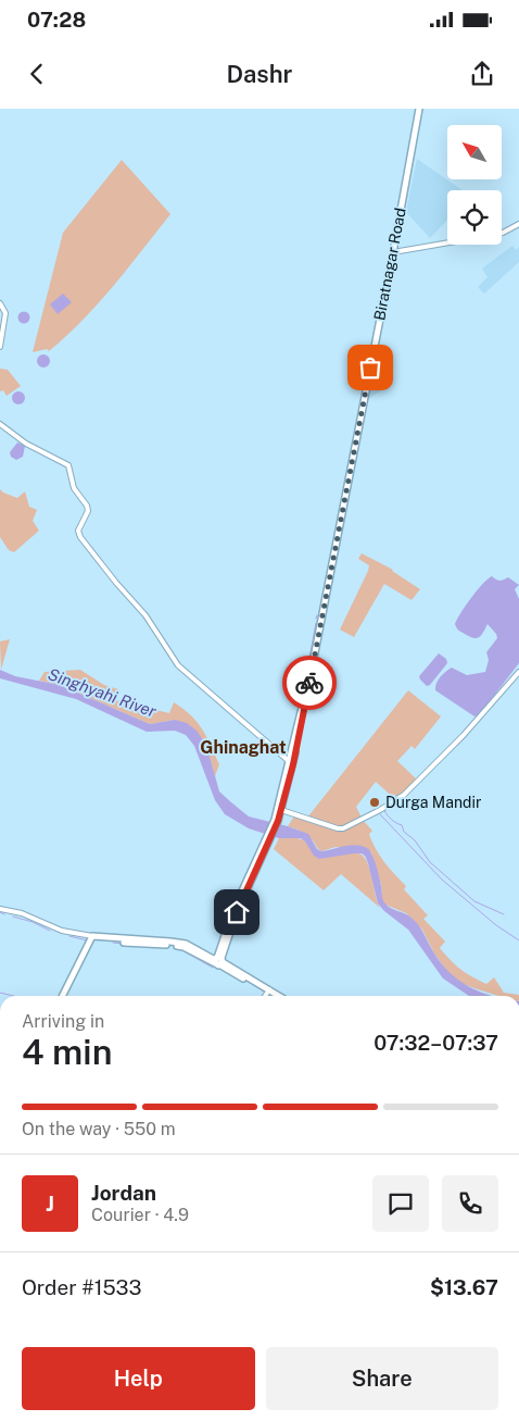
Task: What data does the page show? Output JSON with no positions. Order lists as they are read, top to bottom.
{
  "streets": {
    "main road": ["Biratnagar Road"]
  },
  "districts": ["Ghinaghat"],
  "water": ["Singhyahi River"],
  "places": ["Durga Mandir"],
  "north": "top left",
  "page": {
    "status": "07:28",
    "header": "Dashr",
    "heading": ["4 min", "Arriving in", "07:32–07:37"],
    "panel": [
      "Jordan",
      "Courier · 4.9",
      "Order #1533",
      "$13.67"
    ],
    "bar": "On the way · 550 m",
    "round": "J",
    "buttons": ["Help", "Share"]
  }
}
